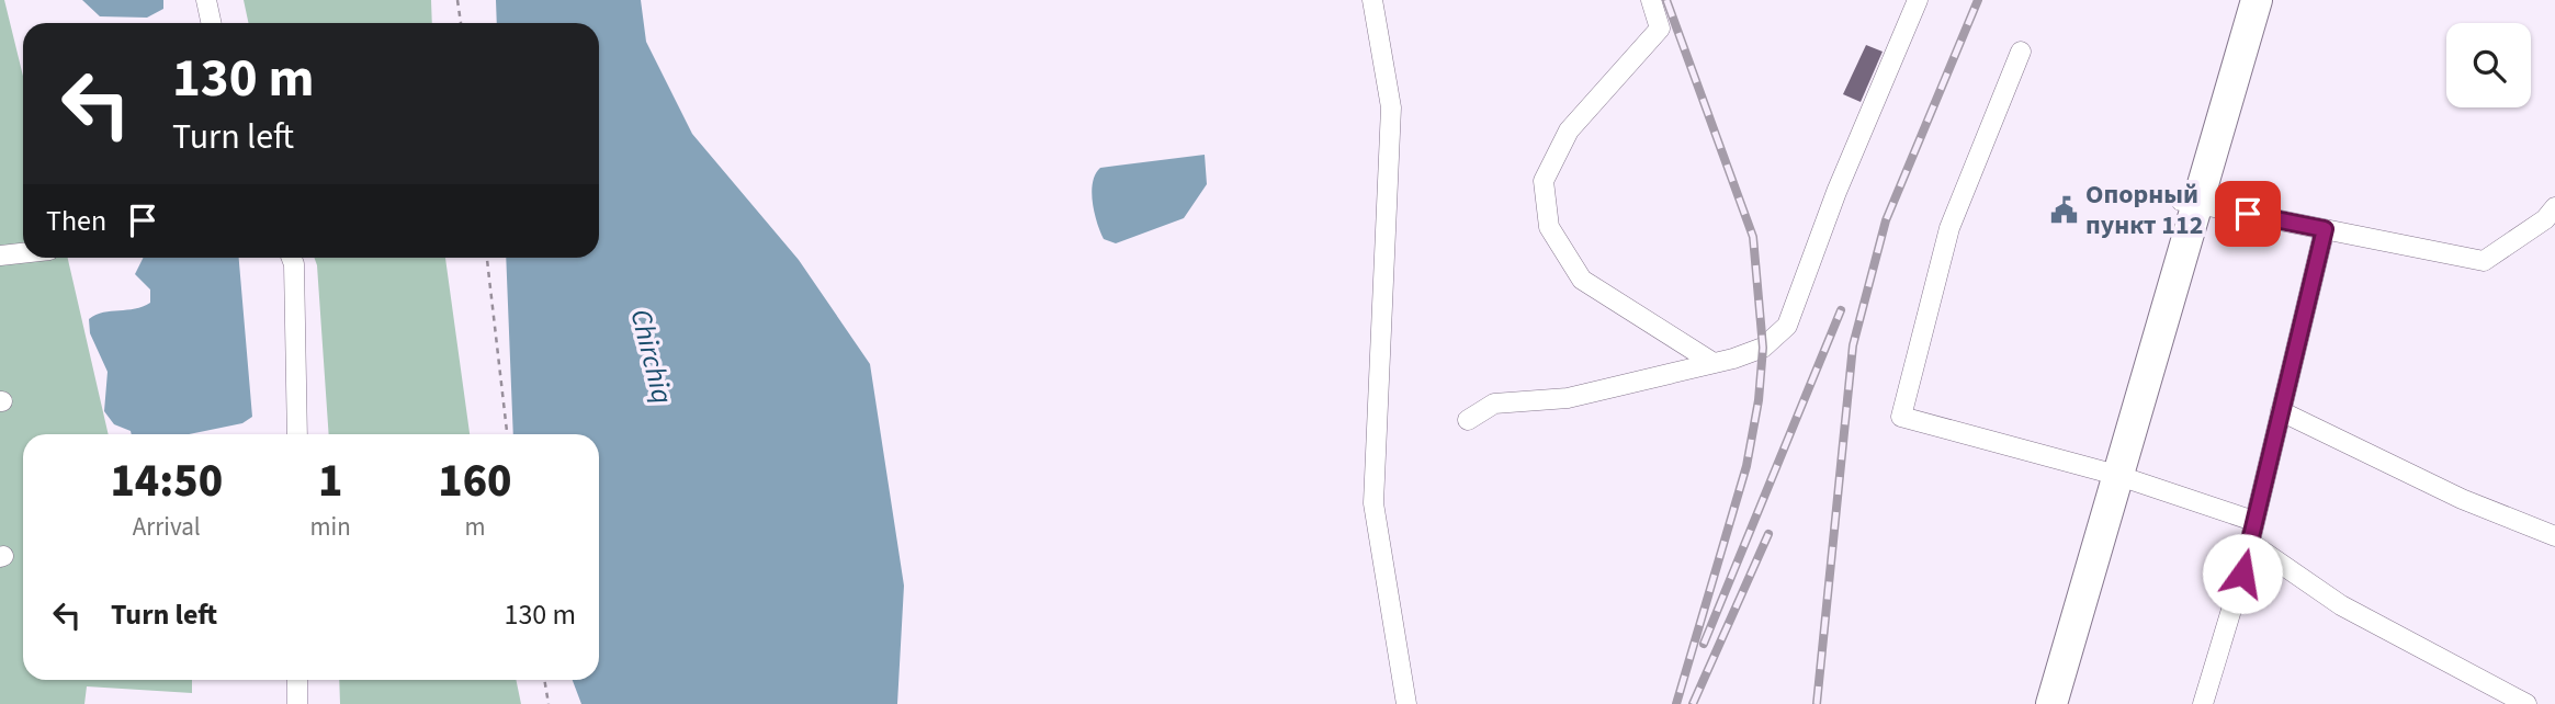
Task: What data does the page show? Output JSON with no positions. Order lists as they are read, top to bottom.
{
  "water": ["Chirchiq"],
  "places": {
    "public building": ["Опорный пункт 112"]
  },
  "page": {
    "turn": ["130 m", "Turn left"],
    "then": "Then",
    "eta": [
      "14:50",
      "Arrival",
      "1",
      "min",
      "160",
      "m"
    ],
    "list": [
      {
        "name": "Turn left",
        "value": "130 m"
      }
    ]
  }
}
